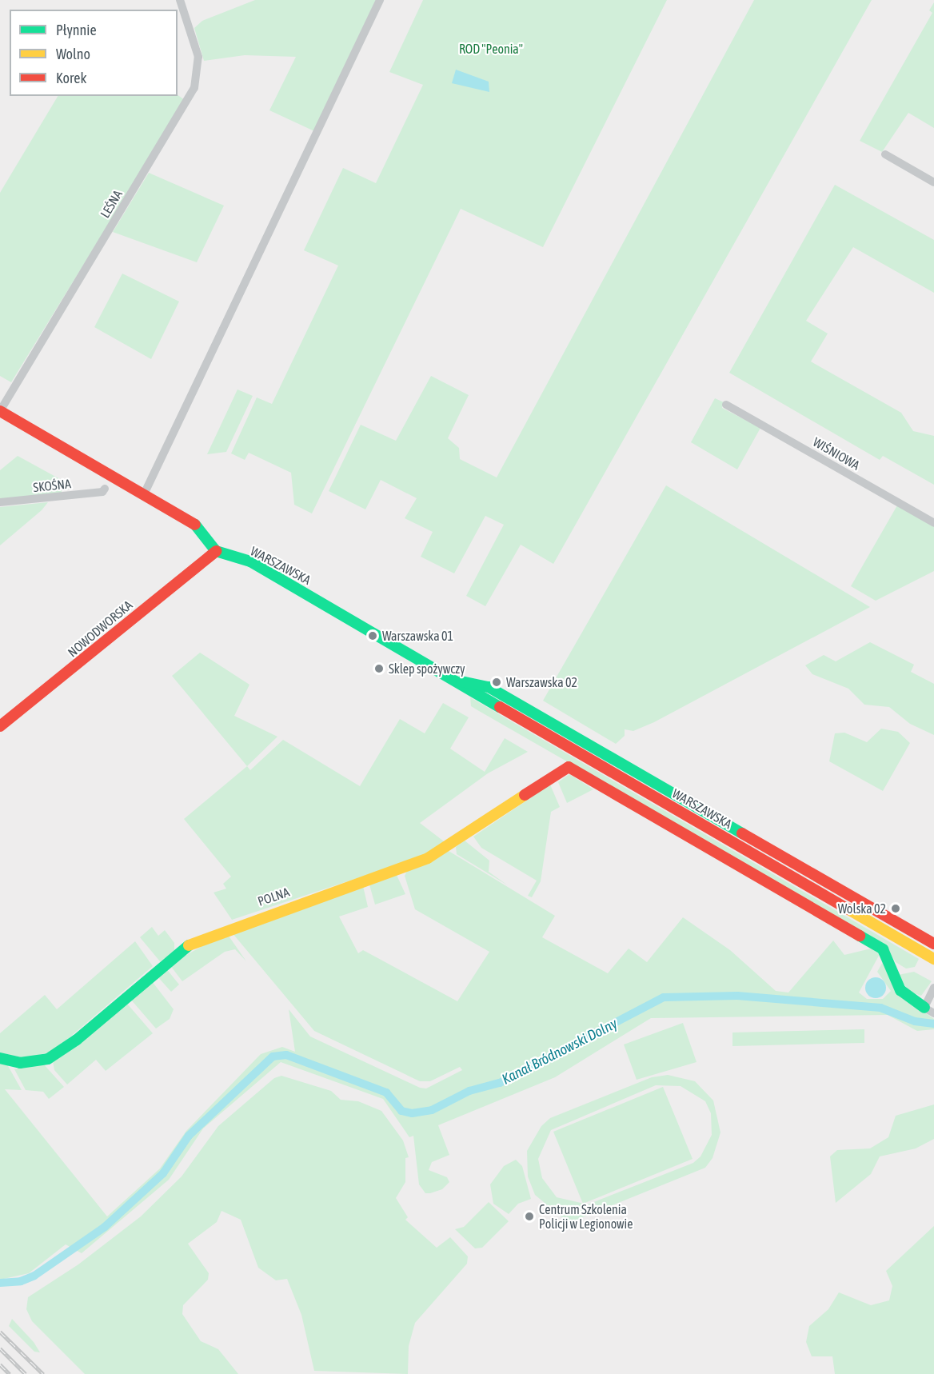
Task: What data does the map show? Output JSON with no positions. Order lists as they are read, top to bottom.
{
  "streets": {
    "main road": ["WARSZAWSKA", "NOWODWORSKA", "POLNA"],
    "street": ["LEŚNA", "WIŚNIOWA", "SKOŚNA"]
  },
  "crossings": [
    ["WARSZAWSKA", "NOWODWORSKA"]
  ],
  "water": ["Kanał Bródnowski Dolny"],
  "parks": ["ROD \"Peonia\""],
  "places": [
    "Warszawska 01",
    "Sklep spożywczy",
    "Warszawska 02",
    "Wolska 02",
    "Centrum Szkolenia Policji w Legionowie"
  ],
  "legend": ["Płynnie", "Wolno", "Korek"]
}
